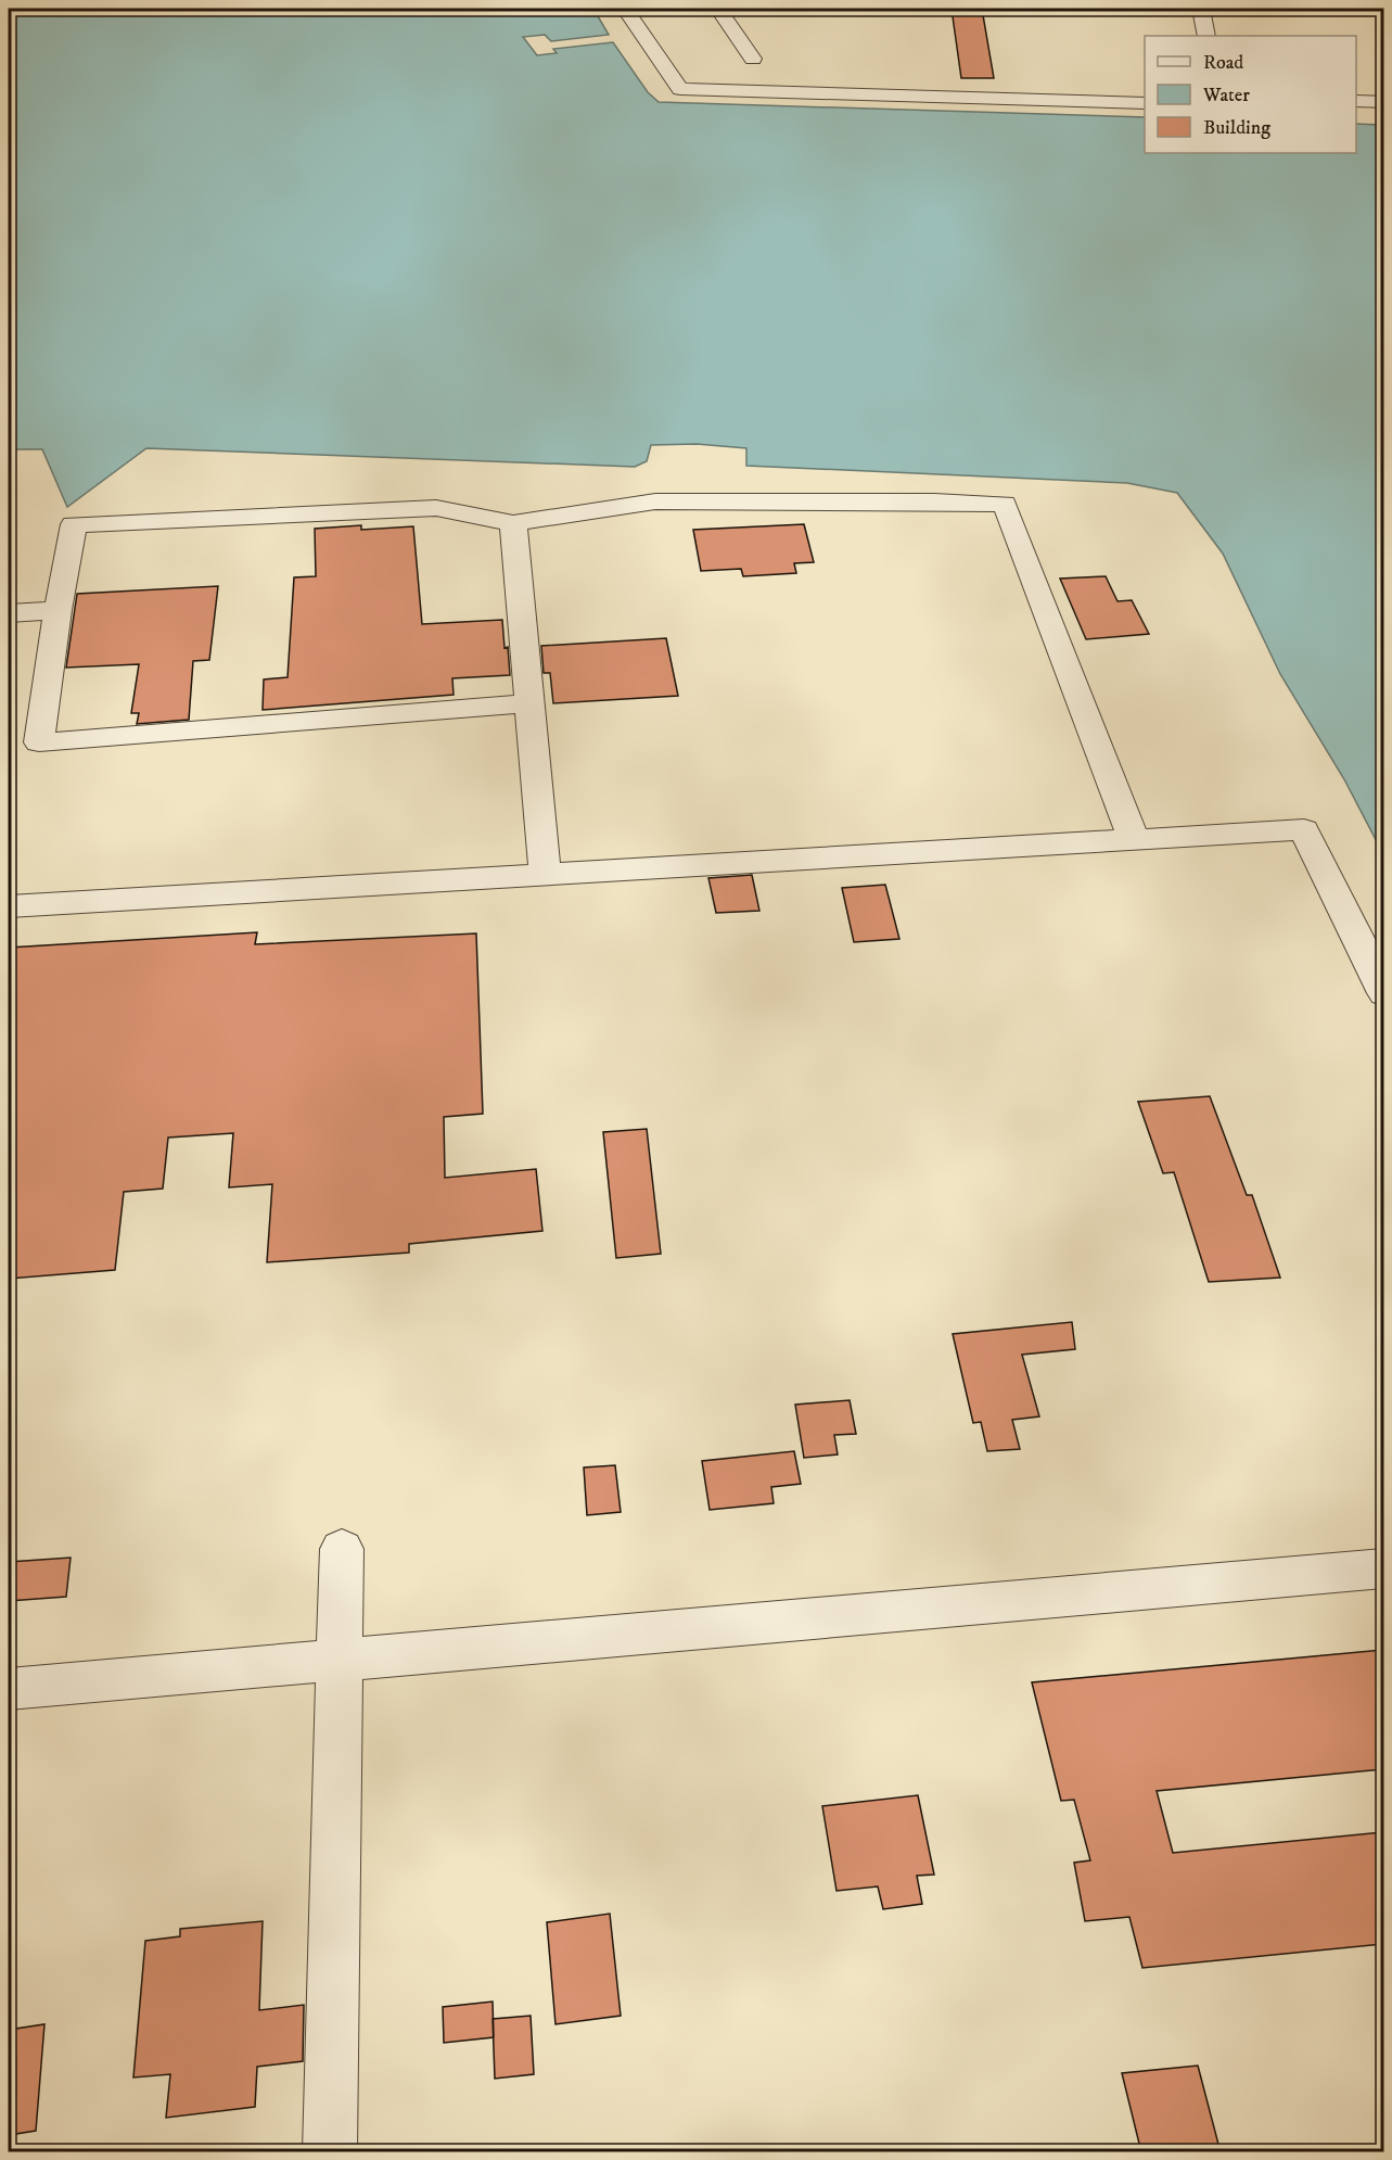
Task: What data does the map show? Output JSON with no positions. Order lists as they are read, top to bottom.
{
  "legend": ["Road", "Water", "Building"]
}
